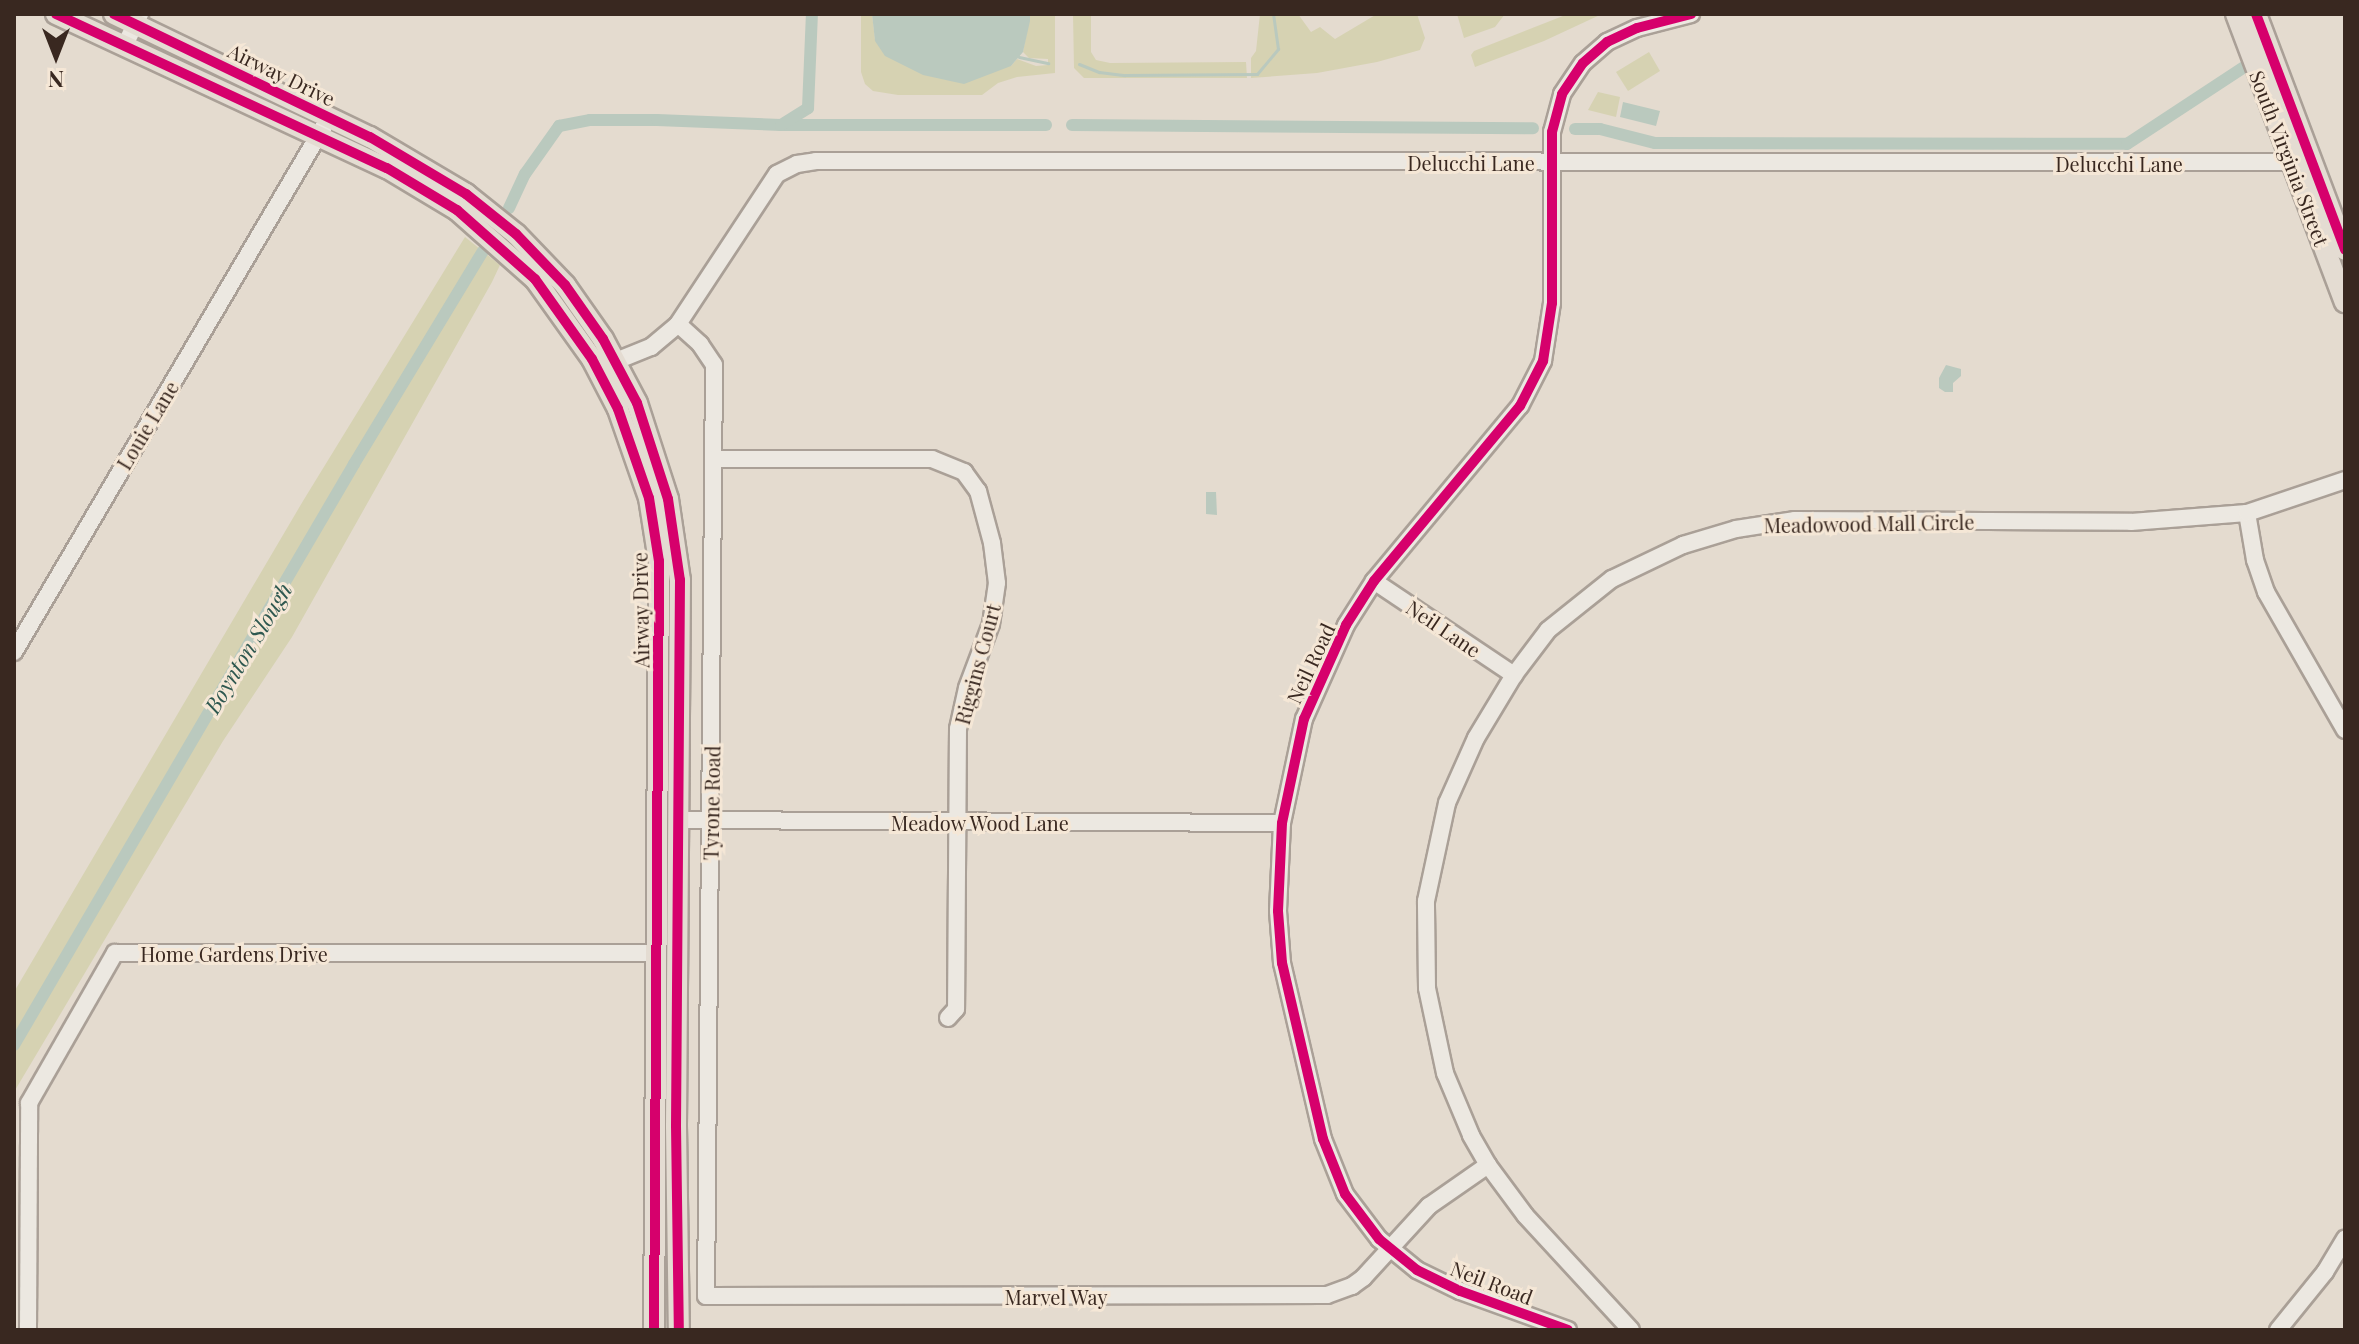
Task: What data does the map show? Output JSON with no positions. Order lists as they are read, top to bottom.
{
  "streets": {
    "main road": ["Airway Drive", "South Virginia Street"],
    "street": [
      "Delucchi Lane",
      "Louie Lane",
      "Meadowood Mall Circle",
      "Neil Lane",
      "Neil Road",
      "Riggins Court",
      "Tyrone Road",
      "Meadow Wood Lane",
      "Home Gardens Drive",
      "Marvel Way"
    ]
  },
  "crossings": [
    ["Airway Drive", "Louie Lane"],
    ["Airway Drive", "Meadow Wood Lane"],
    ["Airway Drive", "Home Gardens Drive"],
    ["South Virginia Street", "Delucchi Lane"],
    ["Delucchi Lane", "Neil Road"],
    ["Delucchi Lane", "Tyrone Road"],
    ["Meadowood Mall Circle", "Neil Lane"],
    ["Meadowood Mall Circle", "Marvel Way"],
    ["Neil Lane", "Neil Road"],
    ["Neil Road", "Meadow Wood Lane"],
    ["Neil Road", "Marvel Way"],
    ["Riggins Court", "Tyrone Road"],
    ["Riggins Court", "Meadow Wood Lane"],
    ["Tyrone Road", "Meadow Wood Lane"],
    ["Tyrone Road", "Marvel Way"]
  ],
  "water": ["Boynton Slough"],
  "north": "bottom"
}
